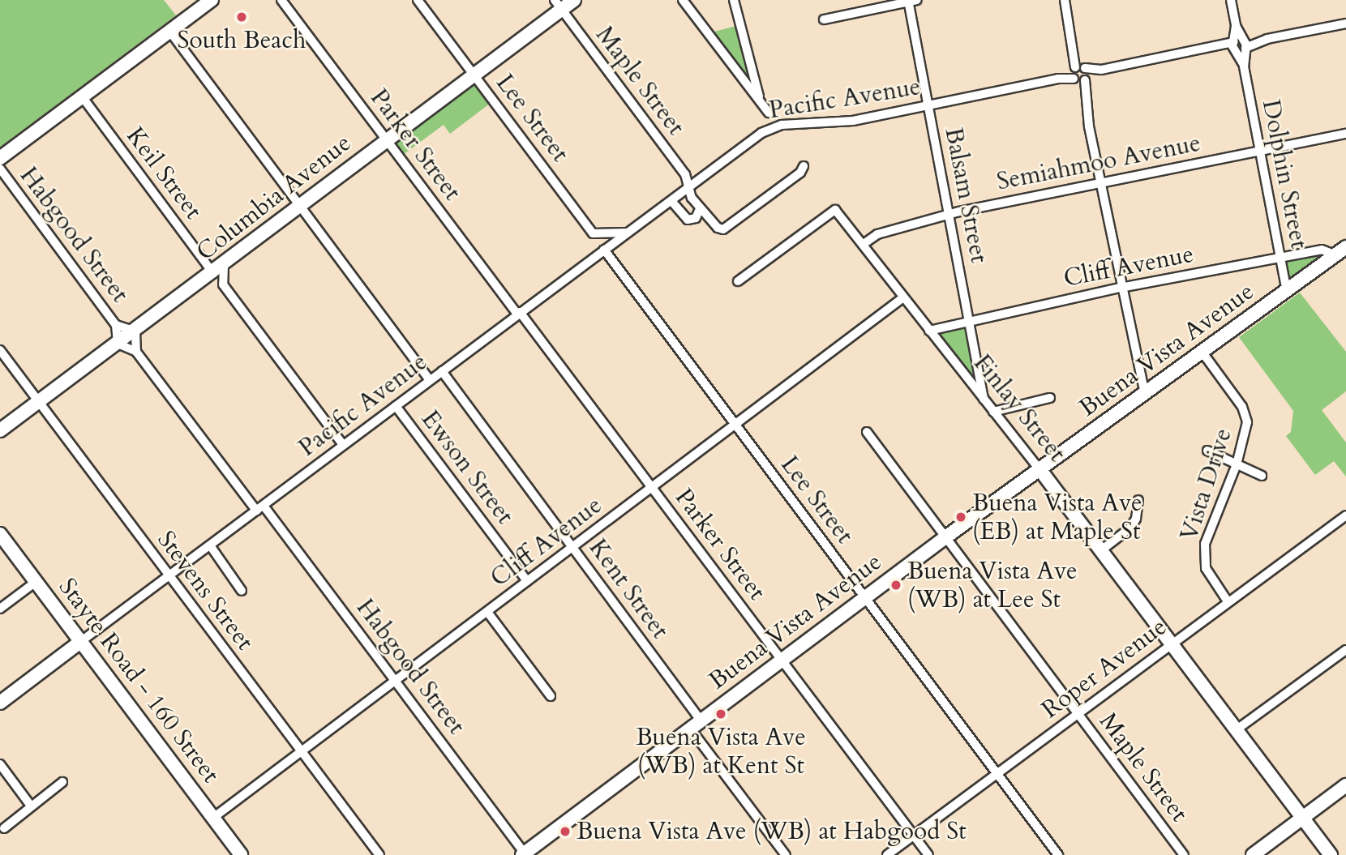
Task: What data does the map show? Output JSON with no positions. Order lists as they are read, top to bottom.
{
  "streets": {
    "street": [
      "Maple Street",
      "Pacific Avenue",
      "Lee Street",
      "Parker Street",
      "Semiahmoo Avenue",
      "Keil Street",
      "Dolphin Street",
      "Balsam Street",
      "Columbia Avenue",
      "Habgood Street",
      "Cliff Avenue",
      "Buena Vista Avenue",
      "Finlay Street",
      "Ewson Street",
      "Vista Drive",
      "Kent Street",
      "Stevens Street",
      "Roper Avenue",
      "Stayte Road - 160 Street"
    ]
  },
  "crossings": [
    ["Maple Street", "Pacific Avenue"],
    ["Maple Street", "Columbia Avenue"],
    ["Maple Street", "Buena Vista Avenue"],
    ["Maple Street", "Roper Avenue"],
    ["Pacific Avenue", "Lee Street"],
    ["Pacific Avenue", "Parker Street"],
    ["Pacific Avenue", "Dolphin Street"],
    ["Pacific Avenue", "Balsam Street"],
    ["Pacific Avenue", "Habgood Street"],
    ["Pacific Avenue", "Ewson Street"],
    ["Pacific Avenue", "Kent Street"],
    ["Pacific Avenue", "Stevens Street"],
    ["Pacific Avenue", "Stayte Road - 160 Street"],
    ["Lee Street", "Columbia Avenue"],
    ["Lee Street", "Cliff Avenue"],
    ["Lee Street", "Buena Vista Avenue"],
    ["Lee Street", "Roper Avenue"],
    ["Parker Street", "Columbia Avenue"],
    ["Parker Street", "Cliff Avenue"],
    ["Parker Street", "Buena Vista Avenue"],
    ["Parker Street", "Roper Avenue"],
    ["Semiahmoo Avenue", "Dolphin Street"],
    ["Semiahmoo Avenue", "Balsam Street"],
    ["Semiahmoo Avenue", "Finlay Street"],
    ["Keil Street", "Columbia Avenue"],
    ["Dolphin Street", "Cliff Avenue"],
    ["Dolphin Street", "Buena Vista Avenue"],
    ["Balsam Street", "Cliff Avenue"],
    ["Balsam Street", "Finlay Street"],
    ["Columbia Avenue", "Habgood Street"],
    ["Columbia Avenue", "Stevens Street"],
    ["Habgood Street", "Cliff Avenue"],
    ["Habgood Street", "Buena Vista Avenue"],
    ["Cliff Avenue", "Buena Vista Avenue"],
    ["Cliff Avenue", "Finlay Street"],
    ["Cliff Avenue", "Ewson Street"],
    ["Cliff Avenue", "Kent Street"],
    ["Cliff Avenue", "Stevens Street"],
    ["Cliff Avenue", "Stayte Road - 160 Street"],
    ["Buena Vista Avenue", "Finlay Street"],
    ["Buena Vista Avenue", "Vista Drive"],
    ["Buena Vista Avenue", "Kent Street"],
    ["Finlay Street", "Roper Avenue"],
    ["Vista Drive", "Roper Avenue"]
  ],
  "places": [
    "South Beach",
    "Buena Vista Ave (EB) at Maple St",
    "Buena Vista Ave (WB) at Lee St",
    "Buena Vista Ave (WB) at Kent St",
    "Buena Vista Ave (WB) at Habgood St"
  ]
}
